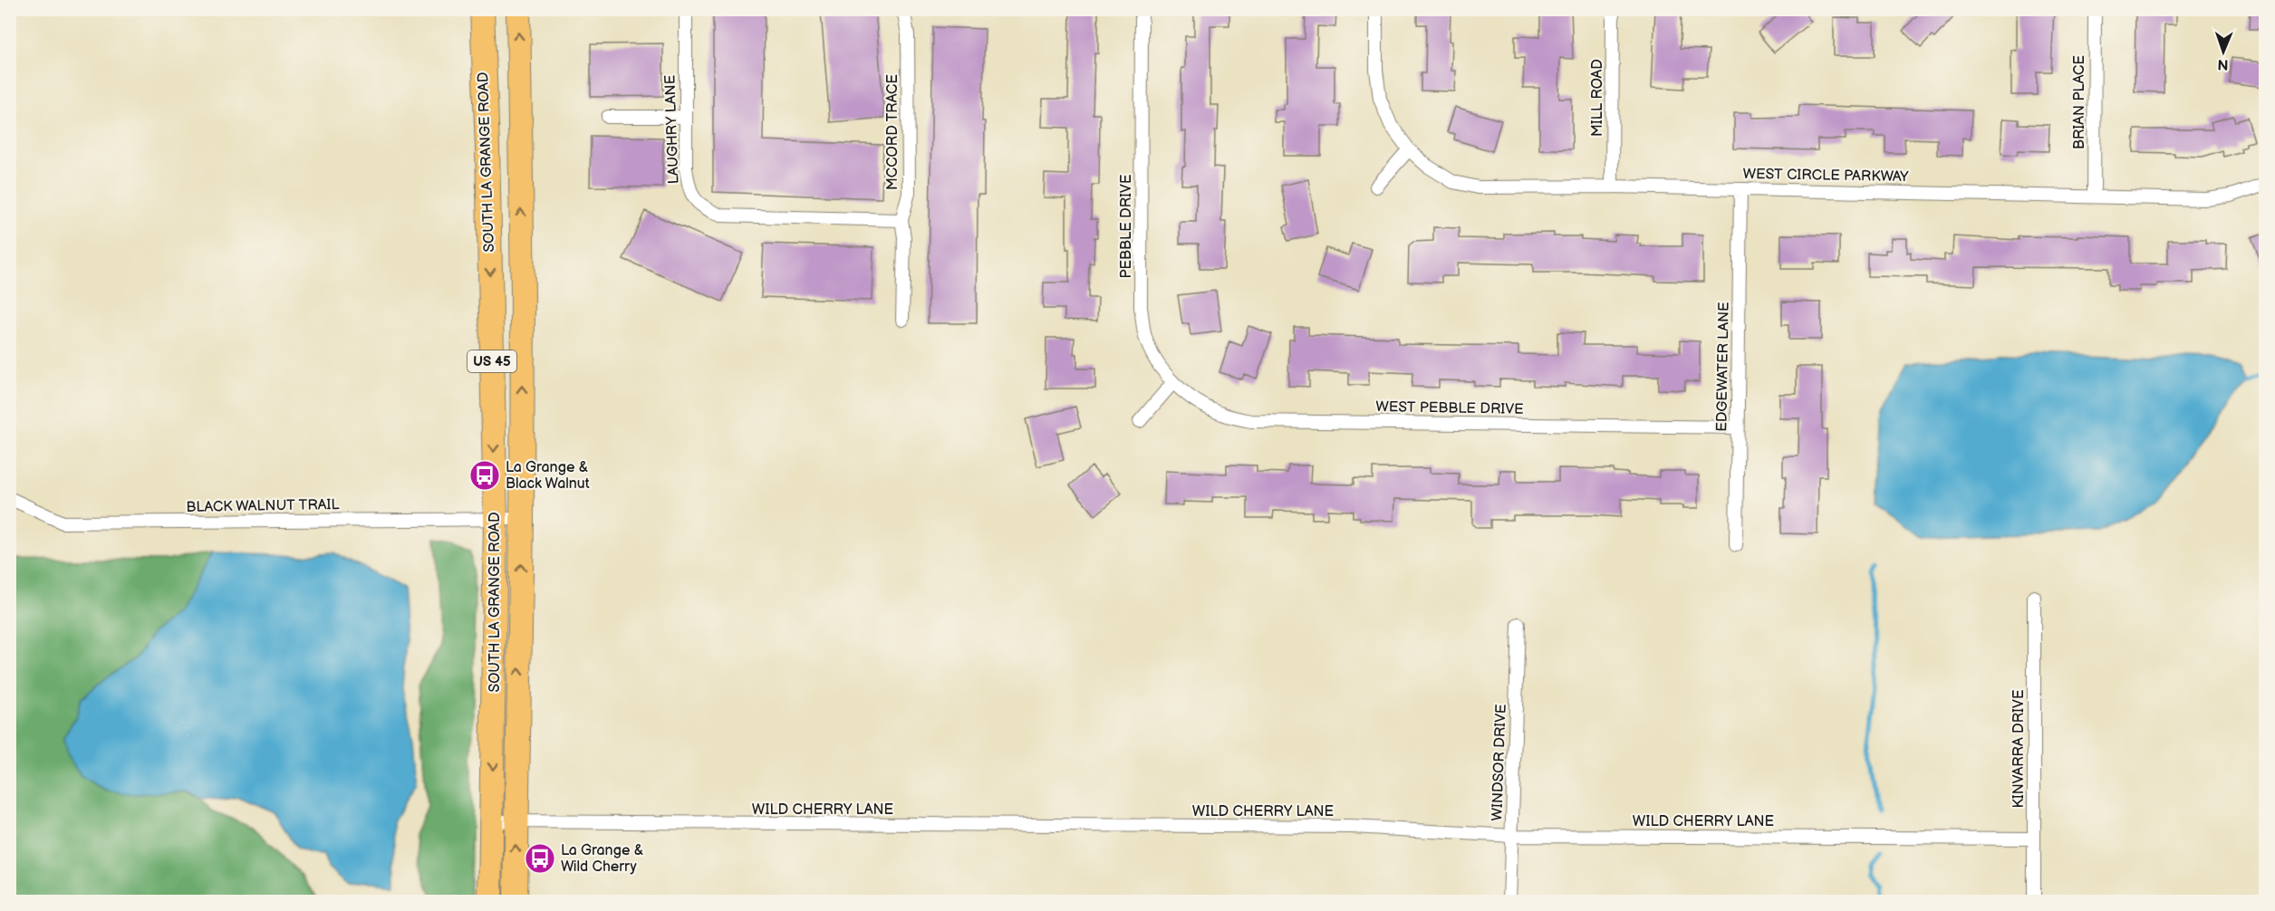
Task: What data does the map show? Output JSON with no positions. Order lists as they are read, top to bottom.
{
  "streets": {
    "highway": ["SOUTH LA GRANGE ROAD", "US 45"],
    "street": [
      "MILL ROAD",
      "BRIAN PLACE",
      "LAUGHRY LANE",
      "MCCORD TRACE",
      "WEST CIRCLE PARKWAY",
      "PEBBLE DRIVE",
      "EDGEWATER LANE",
      "WEST PEBBLE DRIVE",
      "BLACK WALNUT TRAIL",
      "KINVARRA DRIVE",
      "WINDSOR DRIVE",
      "WILD CHERRY LANE"
    ]
  },
  "crossings": [
    ["MILL ROAD", "WEST CIRCLE PARKWAY"],
    ["BRIAN PLACE", "WEST CIRCLE PARKWAY"],
    ["LAUGHRY LANE", "MCCORD TRACE"],
    ["SOUTH LA GRANGE ROAD", "BLACK WALNUT TRAIL"],
    ["SOUTH LA GRANGE ROAD", "WILD CHERRY LANE"],
    ["WEST CIRCLE PARKWAY", "EDGEWATER LANE"],
    ["PEBBLE DRIVE", "WEST PEBBLE DRIVE"],
    ["EDGEWATER LANE", "WEST PEBBLE DRIVE"],
    ["KINVARRA DRIVE", "WILD CHERRY LANE"],
    ["WINDSOR DRIVE", "WILD CHERRY LANE"]
  ],
  "places": {
    "bus stop": ["La Grange & Black Walnut", "La Grange & Wild Cherry"]
  },
  "north": "bottom"
}
